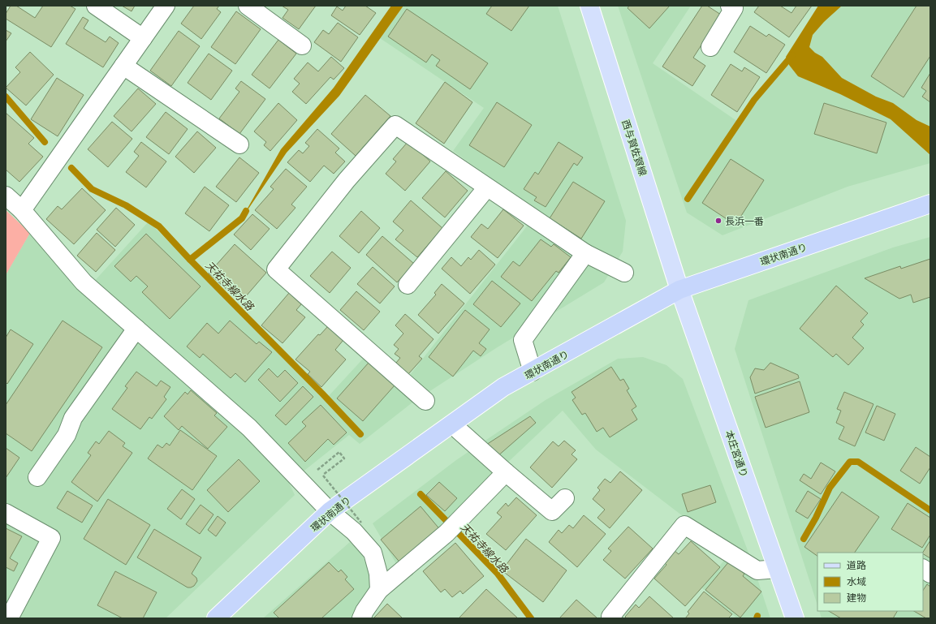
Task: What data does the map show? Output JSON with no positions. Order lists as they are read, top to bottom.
{
  "streets": {
    "highway": ["環状南通り"],
    "main road": ["西与賀佐賀線", "本庄宮通り"]
  },
  "crossings": [
    ["西与賀佐賀線", "環状南通り"],
    ["西与賀佐賀線", "本庄宮通り"],
    ["環状南通り", "本庄宮通り"]
  ],
  "water": ["天祐寺線水路"],
  "places": ["長浜一番"],
  "legend": ["道路", "水域", "建物"]
}
